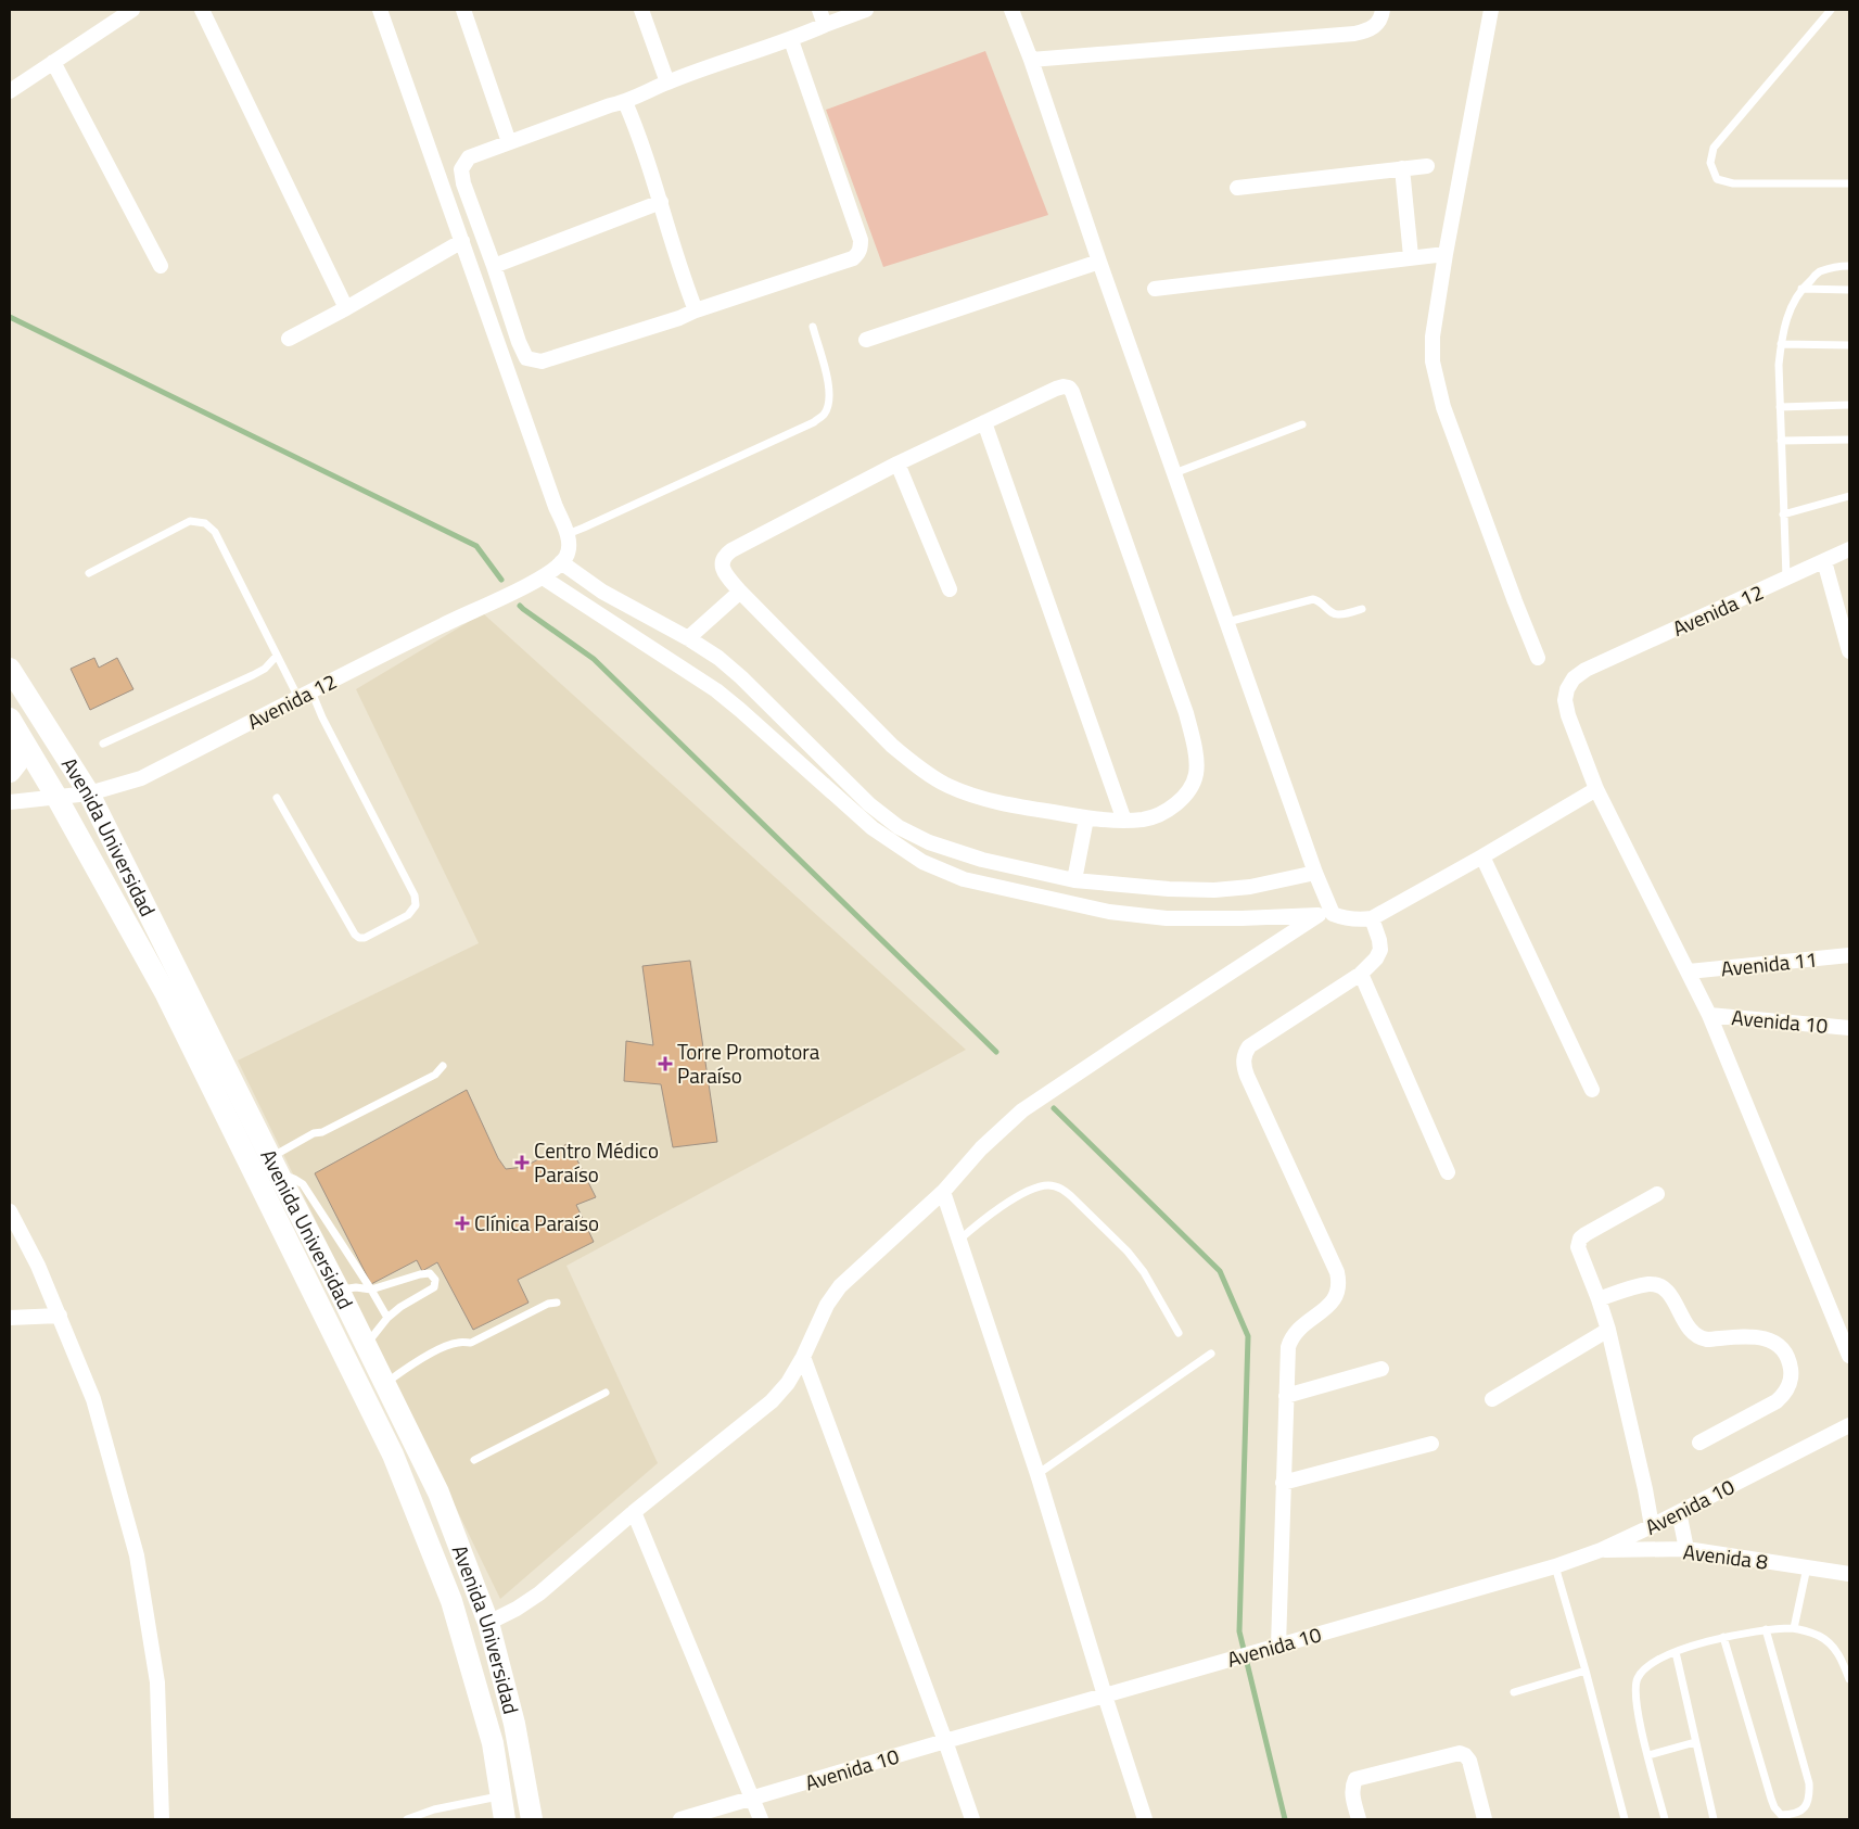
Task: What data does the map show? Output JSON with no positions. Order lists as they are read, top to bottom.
{
  "streets": {
    "street": [
      "Avenida 12",
      "Avenida Universidad",
      "Avenida 11",
      "Avenida 10",
      "Avenida 8"
    ]
  },
  "crossings": [
    ["Avenida 12", "Avenida Universidad"],
    ["Avenida 10", "Avenida 8"]
  ],
  "places": {
    "health": ["Torre Promotora Paraíso", "Centro Médico Paraíso", "Clínica Paraíso"]
  }
}
